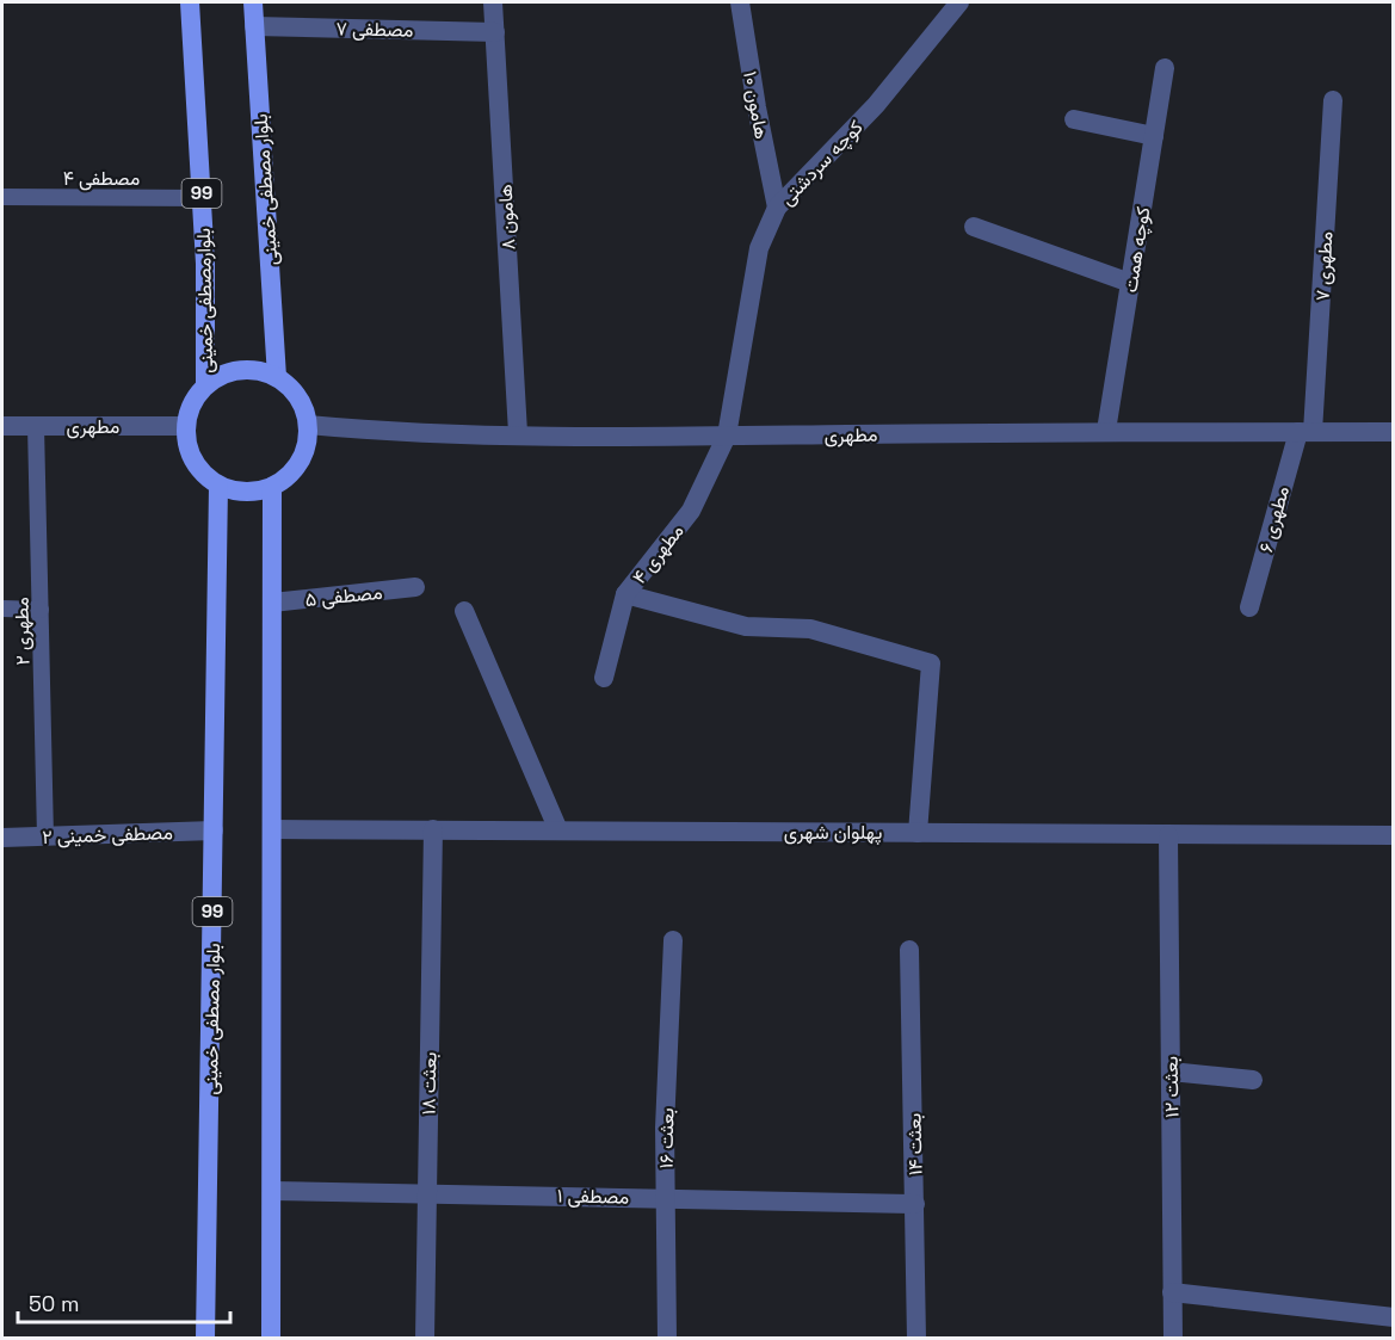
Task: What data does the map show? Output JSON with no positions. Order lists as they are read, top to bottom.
{
  "streets": {
    "main road": ["بلوار مصطفی خمینی", "99", "بلوارمصطفی خمینی"],
    "street": [
      "مصطفی ۷",
      "هامون ۱۰",
      "کوچه سردشتی",
      "هامون ۸",
      "کوچه همت",
      "مطهری ۷",
      "مطهری",
      "مطهری ۶",
      "مطهری ۴",
      "مصطفی ۵",
      "پهلوان شهری",
      "مصطفی خمینی ۲",
      "بعثت ۱۸",
      "بعثت ۱۲",
      "بعثت ۱۶",
      "بعثت ۱۴",
      "مصطفی ۱"
    ],
    "lane": ["مصطفی ۴", "مطهری ۲"]
  },
  "crossings": [
    ["مصطفی ۷", "بلوار مصطفی خمینی"],
    ["مصطفی ۷", "هامون ۸"],
    ["هامون ۱۰", "کوچه سردشتی"],
    ["کوچه سردشتی", "مطهری"],
    ["کوچه سردشتی", "مطهری ۴"],
    ["مصطفی ۴", "بلوارمصطفی خمینی"],
    ["بلوار مصطفی خمینی", "بلوارمصطفی خمینی"],
    ["بلوار مصطفی خمینی", "مطهری"],
    ["بلوار مصطفی خمینی", "مصطفی خمینی ۲"],
    ["هامون ۸", "مطهری"],
    ["کوچه همت", "مطهری"],
    ["مطهری ۷", "مطهری"],
    ["مطهری ۷", "مطهری ۶"],
    ["بلوارمصطفی خمینی", "مطهری"],
    ["مطهری", "مطهری ۶"],
    ["مطهری", "مطهری ۴"],
    ["مطهری", "مطهری ۲"],
    ["مطهری ۲", "مصطفی خمینی ۲"],
    ["پهلوان شهری", "بعثت ۱۸"],
    ["پهلوان شهری", "بعثت ۱۲"],
    ["بعثت ۱۸", "مصطفی ۱"],
    ["بعثت ۱۶", "مصطفی ۱"],
    ["بعثت ۱۴", "مصطفی ۱"]
  ],
  "scale_bar": "50 m"
}
